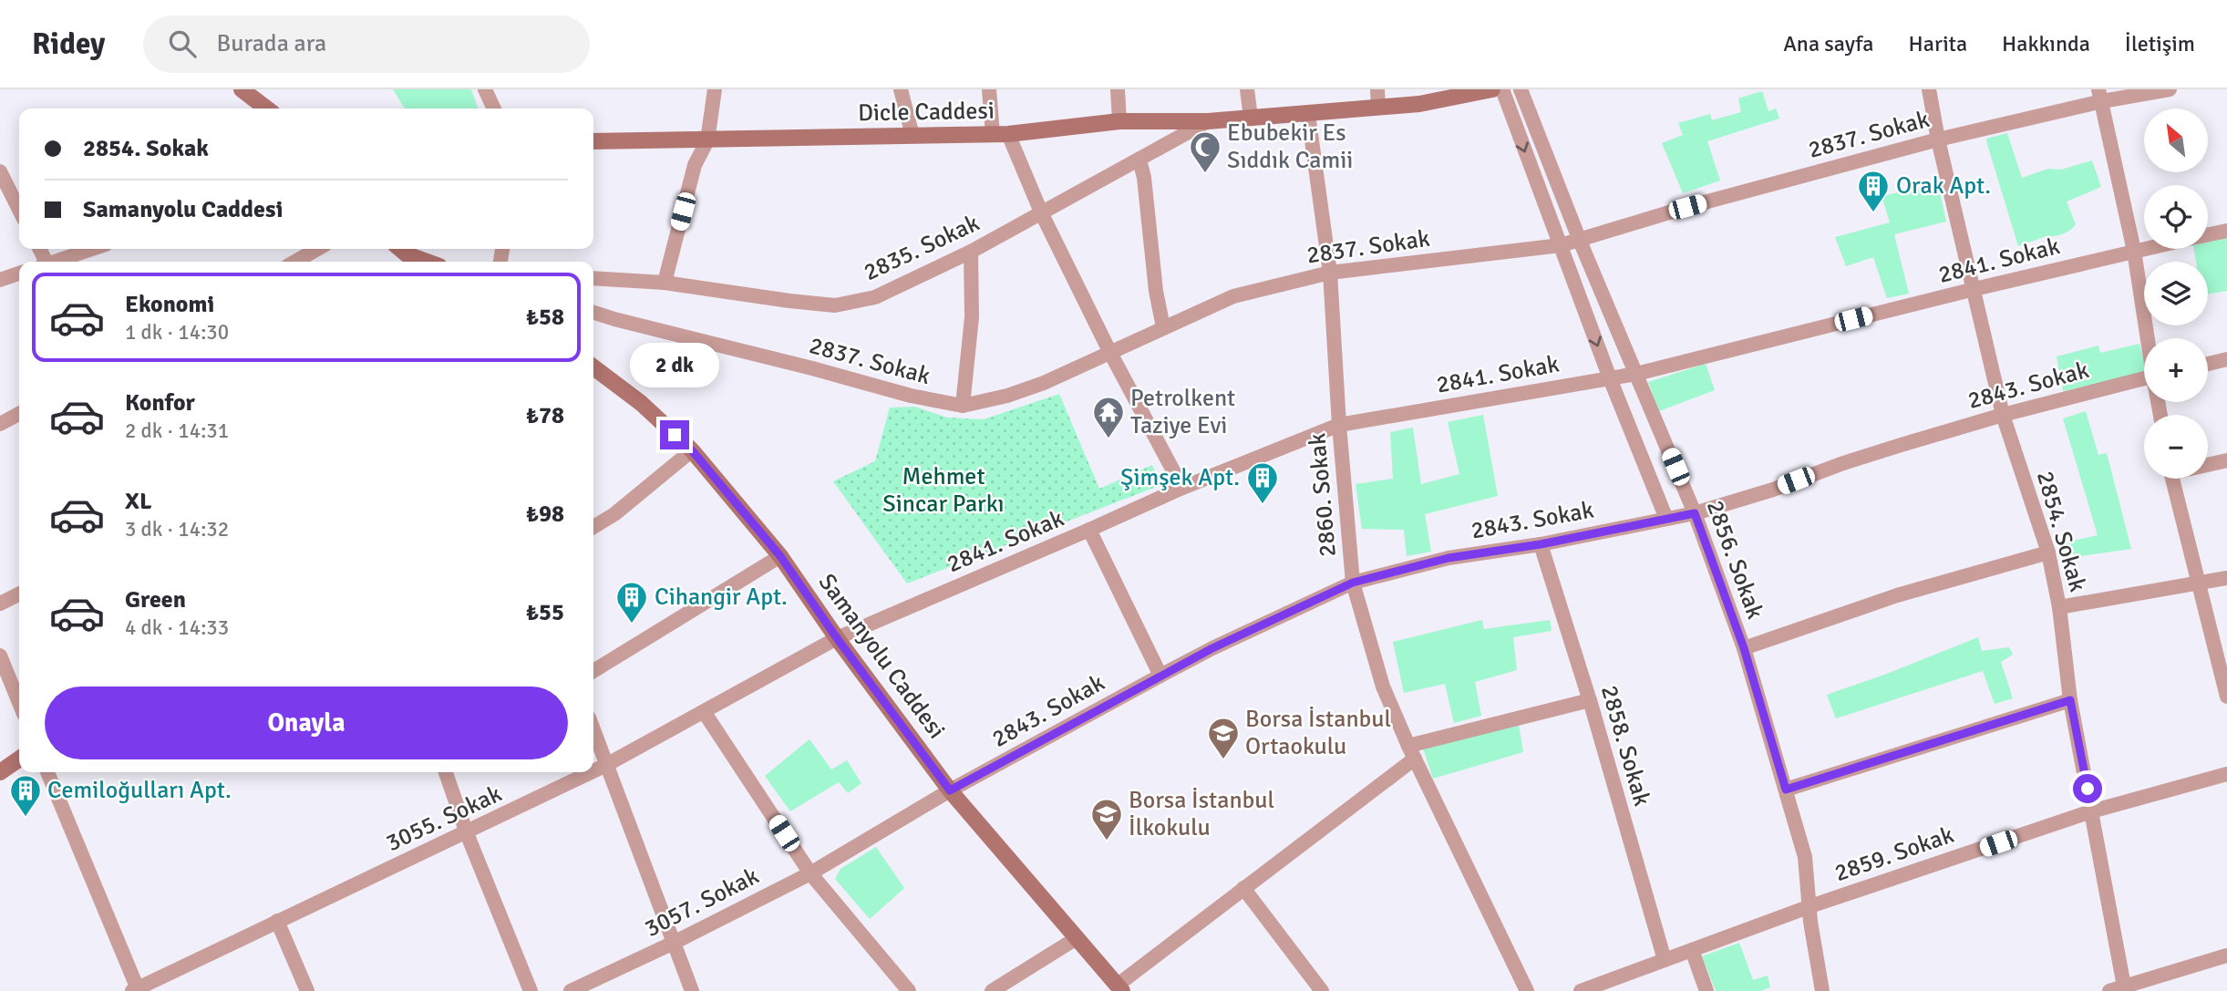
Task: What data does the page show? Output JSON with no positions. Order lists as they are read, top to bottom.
{
  "streets": {
    "street": [
      "Dicle Caddesi",
      "2837. Sokak",
      "2835. Sokak",
      "2841. Sokak",
      "2843. Sokak",
      "2860. Sokak",
      "2854. Sokak",
      "2856. Sokak",
      "Samanyolu Caddesi",
      "2858. Sokak",
      "3055. Sokak",
      "2859. Sokak",
      "3057. Sokak"
    ]
  },
  "crossings": [
    ["Dicle Caddesi", "2835. Sokak"],
    ["Dicle Caddesi", "2860. Sokak"],
    ["2837. Sokak", "2860. Sokak"],
    ["2837. Sokak", "2854. Sokak"],
    ["2837. Sokak", "2856. Sokak"],
    ["2841. Sokak", "2860. Sokak"],
    ["2841. Sokak", "2854. Sokak"],
    ["2841. Sokak", "2856. Sokak"],
    ["2841. Sokak", "Samanyolu Caddesi"],
    ["2841. Sokak", "3055. Sokak"],
    ["2843. Sokak", "2860. Sokak"],
    ["2843. Sokak", "2854. Sokak"],
    ["2843. Sokak", "2856. Sokak"],
    ["2843. Sokak", "Samanyolu Caddesi"],
    ["2843. Sokak", "2858. Sokak"],
    ["2843. Sokak", "3057. Sokak"],
    ["2854. Sokak", "2859. Sokak"],
    ["2856. Sokak", "2859. Sokak"],
    ["Samanyolu Caddesi", "3055. Sokak"],
    ["Samanyolu Caddesi", "3057. Sokak"],
    ["2858. Sokak", "2859. Sokak"]
  ],
  "parks": ["Mehmet Sincar Parkı"],
  "places": {
    "mosque": ["Ebubekir Es Sıddık Camii"],
    "building": [
      "Orak Apt.",
      "Şimşek Apt.",
      "Cihangir Apt.",
      "Cemiloğulları Apt."
    ],
    "temple": ["Petrolkent Taziye Evi"],
    "school or university": ["Borsa İstanbul Ortaokulu", "Borsa İstanbul İlkokulu"]
  },
  "north": "top left",
  "page": {
    "header": "Ridey",
    "search": "Burada ara",
    "nav": [
      "Ana sayfa",
      "Harita",
      "Hakkında",
      "İletişim"
    ],
    "map_buttons": ["+", "−"],
    "banner": ["2854. Sokak", "Samanyolu Caddesi"],
    "list": [
      {
        "name": "Ekonomi",
        "note": "1 dk · 14:30",
        "value": "₺58"
      },
      {
        "name": "Konfor",
        "note": "2 dk · 14:31",
        "value": "₺78"
      },
      {
        "name": "XL",
        "note": "3 dk · 14:32",
        "value": "₺98"
      },
      {
        "name": "Green",
        "note": "4 dk · 14:33",
        "value": "₺55"
      }
    ],
    "bubble": "2 dk",
    "buttons": "Onayla"
  }
}
